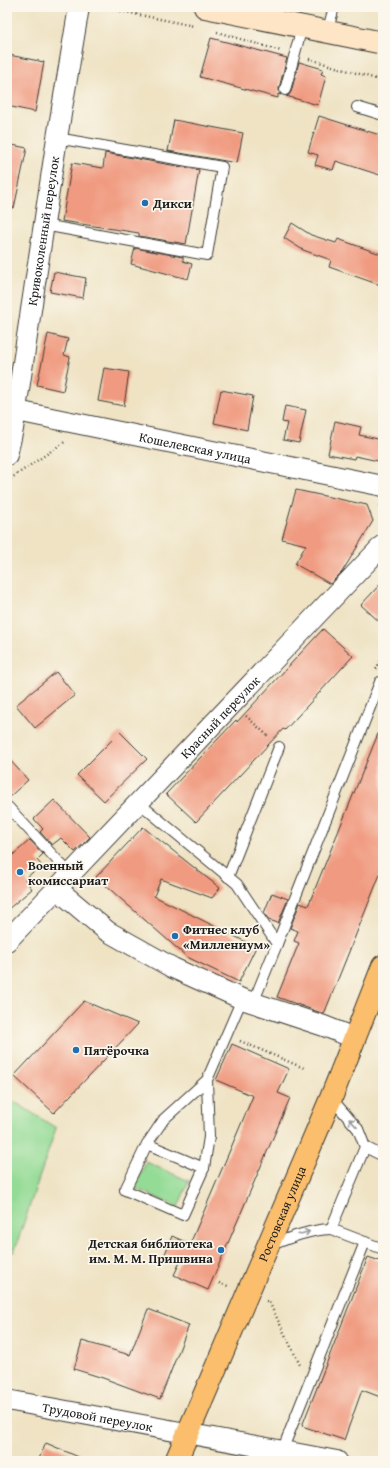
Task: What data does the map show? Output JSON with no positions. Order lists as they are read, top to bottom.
{
  "streets": {
    "main road": ["Ростовская улица"],
    "street": [
      "Кривоколенный переулок",
      "Кошелевская улица",
      "Красный переулок",
      "Трудовой переулок"
    ]
  },
  "crossings": [
    ["Кривоколенный переулок", "Кошелевская улица"],
    ["Ростовская улица", "Трудовой переулок"]
  ],
  "places": [
    "Дикси",
    "Военный комиссариат",
    "Фитнес клуб «Миллениум»",
    "Пятёрочка",
    "Детская библиотека им. М. М. Пришвина"
  ]
}
